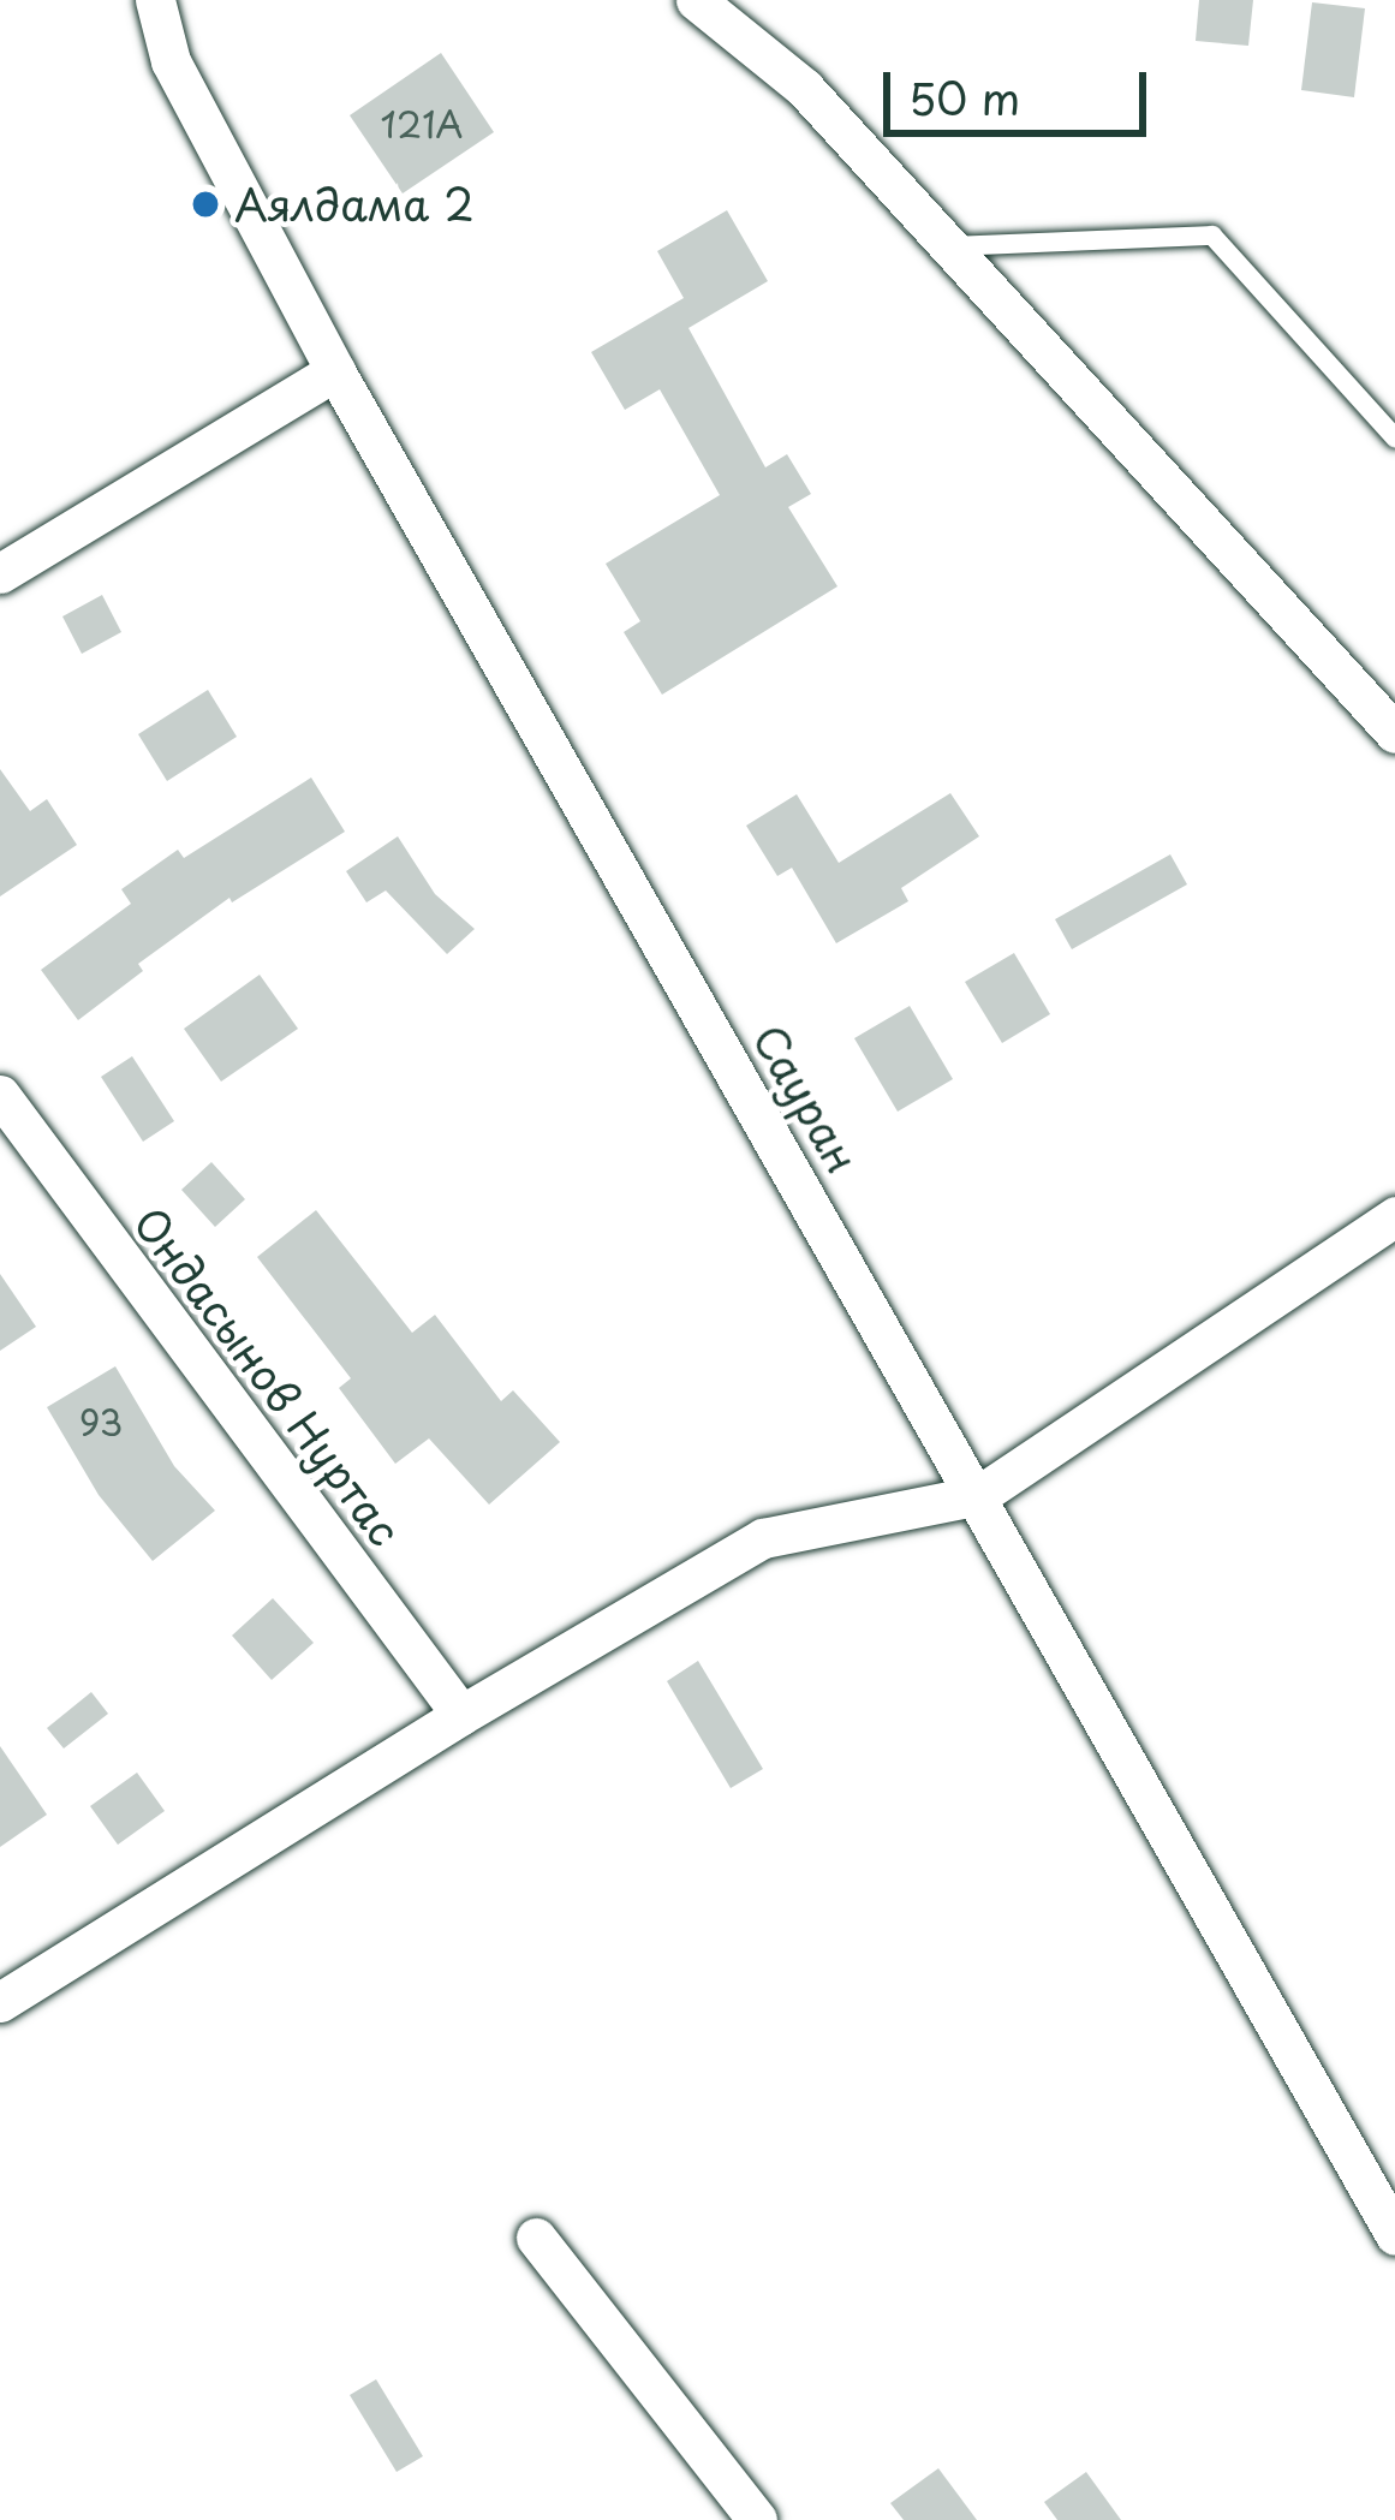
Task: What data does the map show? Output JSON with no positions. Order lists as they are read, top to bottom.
{
  "streets": {
    "street": ["Сауран", "Ондасынов Нуртас"]
  },
  "places": ["Аялдама 2"],
  "house_numbers": ["121А", "93"],
  "scale_bar": "50 m"
}
